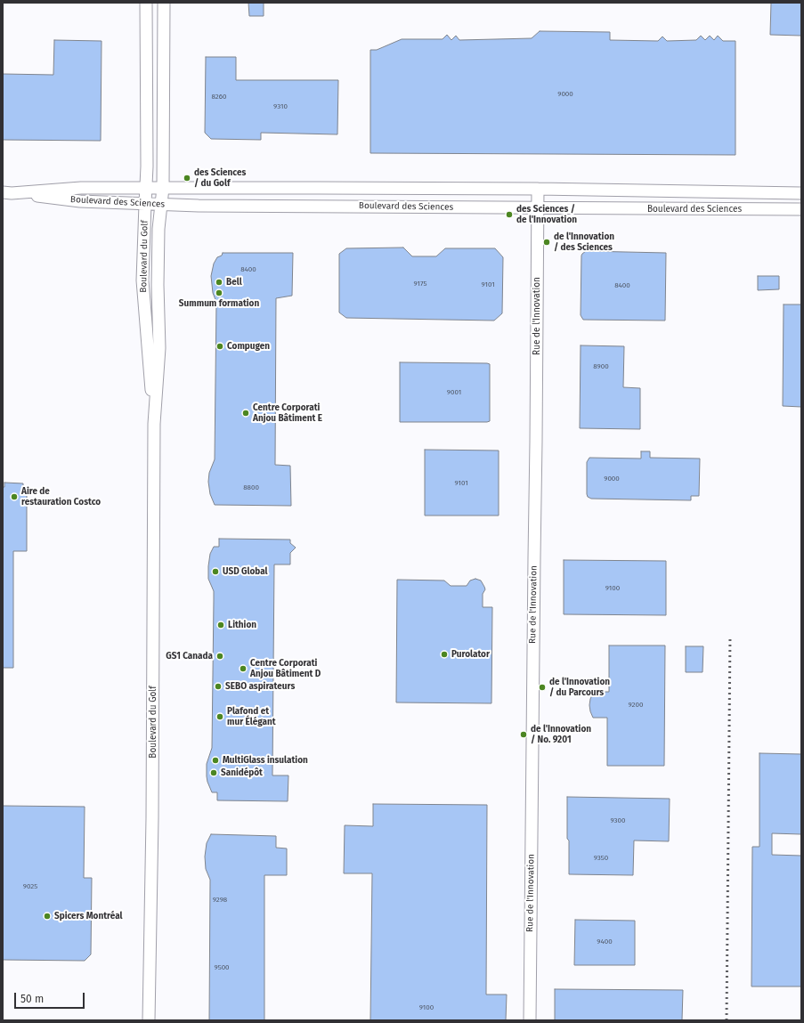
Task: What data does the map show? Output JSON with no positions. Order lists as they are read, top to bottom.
{
  "streets": {
    "street": ["Boulevard des Sciences", "Boulevard du Golf", "Rue de l'Innovation"]
  },
  "crossings": [
    ["Boulevard des Sciences", "Boulevard du Golf"],
    ["Boulevard des Sciences", "Rue de l'Innovation"]
  ],
  "places": [
    "des Sciences / du Golf",
    "des Sciences / de l'Innovation",
    "de l'Innovation / des Sciences",
    "Bell",
    "Summum formation",
    "Compugen",
    "Centre Corporati Anjou Bâtiment E",
    "Aire de restauration Costco",
    "USD Global",
    "Lithion",
    "Purolator",
    "GS1 Canada",
    "Centre Corporati Anjou Bâtiment D",
    "SEBO aspirateurs",
    "de l'Innovation / du Parcours",
    "Plafond et mur Élégant",
    "de l'Innovation / No. 9201",
    "MultiGlass insulation",
    "Sanidépôt",
    "Spicers Montréal"
  ],
  "house_numbers": [
    "9000",
    "8260",
    "9310",
    "8400",
    "9175",
    "9101",
    "8400",
    "8900",
    "9001",
    "9000",
    "9101",
    "8800",
    "9100",
    "9200",
    "9300",
    "9350",
    "9025",
    "9298",
    "9400",
    "9500",
    "9100"
  ],
  "scale_bar": "50 m"
}
